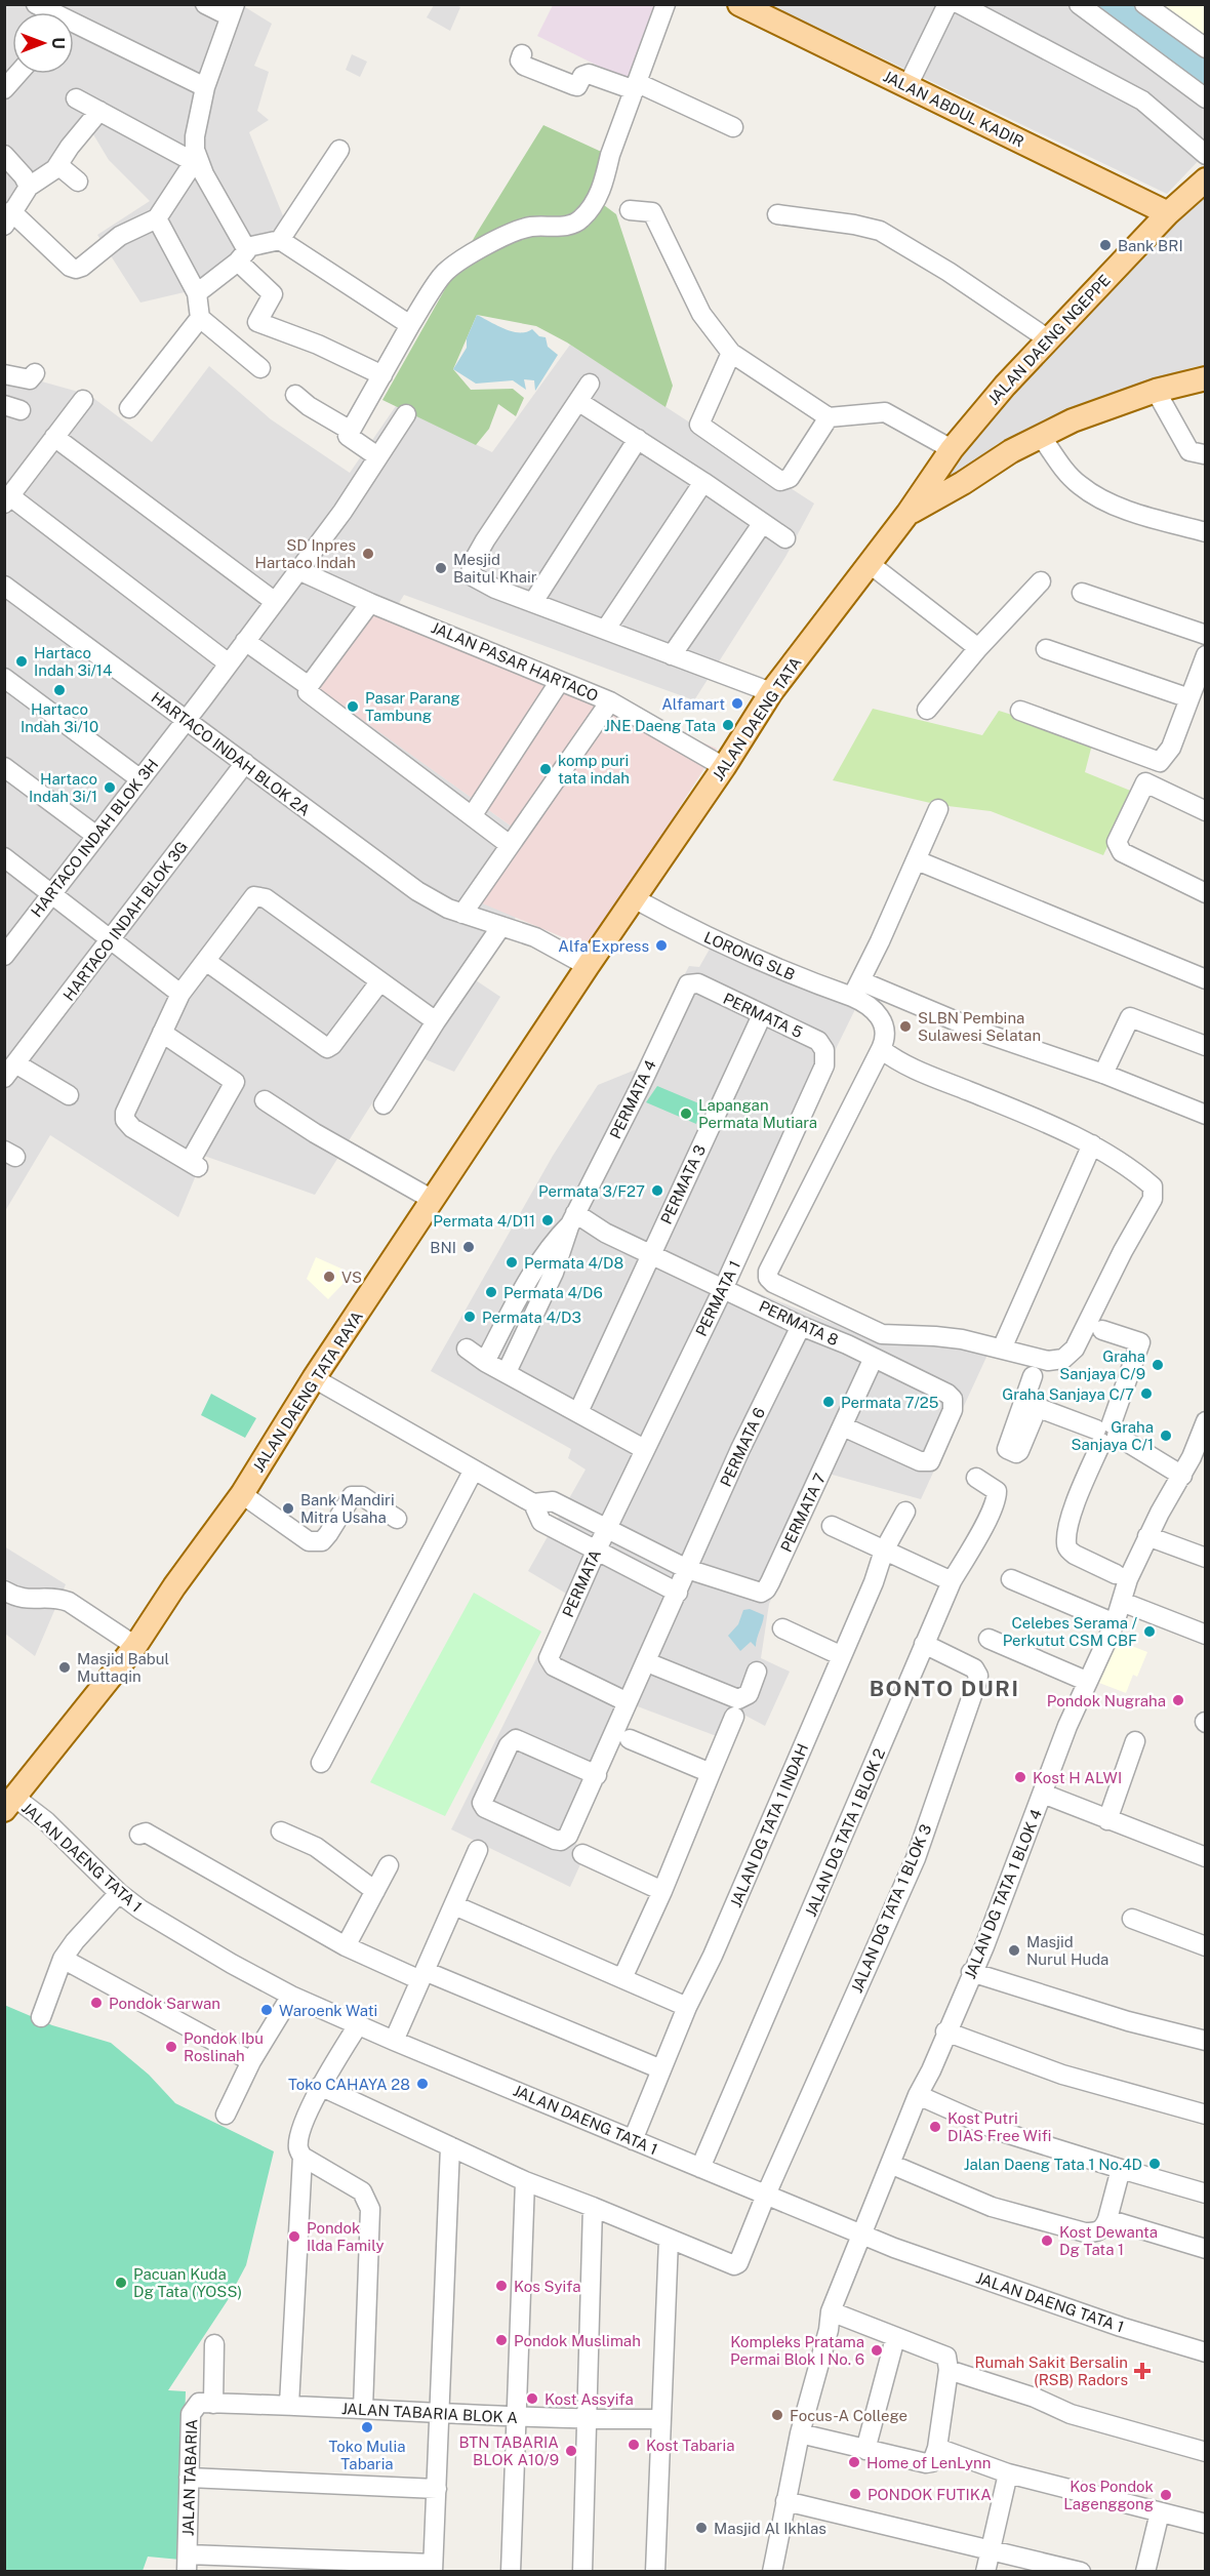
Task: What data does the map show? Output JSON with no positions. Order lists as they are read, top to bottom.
{
  "streets": {
    "main road": [
      "JALAN ABDUL KADIR",
      "JALAN DAENG NGEPPE",
      "JALAN DAENG TATA",
      "JALAN DAENG TATA RAYA"
    ],
    "street": [
      "JALAN PASAR HARTACO",
      "HARTACO INDAH BLOK 2A",
      "HARTACO INDAH BLOK 3H",
      "HARTACO INDAH BLOK 3G",
      "LORONG SLB",
      "PERMATA 5",
      "PERMATA 4",
      "PERMATA 3",
      "PERMATA 1",
      "PERMATA 8",
      "PERMATA 6",
      "PERMATA 7",
      "PERMATA",
      "JALAN DG TATA 1 INDAH",
      "JALAN DG TATA 1 BLOK 2",
      "JALAN DAENG TATA 1",
      "JALAN DG TATA 1 BLOK 4",
      "JALAN DG TATA 1 BLOK 3",
      "JALAN TABARIA BLOK A",
      "JALAN TABARIA"
    ]
  },
  "crossings": [
    ["JALAN ABDUL KADIR", "JALAN DAENG NGEPPE"],
    ["JALAN DAENG NGEPPE", "JALAN DAENG TATA"],
    ["JALAN PASAR HARTACO", "JALAN DAENG TATA"],
    ["JALAN PASAR HARTACO", "HARTACO INDAH BLOK 3H"],
    ["JALAN DAENG TATA", "LORONG SLB"],
    ["JALAN DAENG TATA", "JALAN DAENG TATA RAYA"],
    ["HARTACO INDAH BLOK 2A", "HARTACO INDAH BLOK 3H"],
    ["HARTACO INDAH BLOK 2A", "HARTACO INDAH BLOK 3G"],
    ["HARTACO INDAH BLOK 2A", "JALAN DAENG TATA RAYA"],
    ["LORONG SLB", "JALAN DAENG TATA RAYA"],
    ["PERMATA 5", "PERMATA 4"],
    ["PERMATA 5", "PERMATA 3"],
    ["PERMATA 5", "PERMATA 1"],
    ["PERMATA 1", "PERMATA 8"],
    ["PERMATA 1", "PERMATA"],
    ["PERMATA 8", "PERMATA 6"],
    ["PERMATA 8", "PERMATA 7"],
    ["JALAN DAENG TATA RAYA", "JALAN DAENG TATA 1"],
    ["PERMATA 6", "PERMATA 7"],
    ["PERMATA 6", "PERMATA"],
    ["PERMATA 7", "PERMATA"],
    ["JALAN DG TATA 1 INDAH", "JALAN DAENG TATA 1"],
    ["JALAN DG TATA 1 BLOK 2", "JALAN DAENG TATA 1"],
    ["JALAN DG TATA 1 BLOK 2", "JALAN DG TATA 1 BLOK 3"],
    ["JALAN DAENG TATA 1", "JALAN DG TATA 1 BLOK 4"],
    ["JALAN DAENG TATA 1", "JALAN DG TATA 1 BLOK 3"],
    ["JALAN TABARIA BLOK A", "JALAN TABARIA"]
  ],
  "districts": ["BONTO DURI"],
  "places": {
    "other": [
      "Bank BRI",
      "SD Inpres Hartaco Indah",
      "Mesjid Baitul Khair",
      "Hartaco Indah 3i/14",
      "Hartaco Indah 3i/10",
      "Alfamart",
      "Pasar Parang Tambung",
      "JNE Daeng Tata",
      "komp puri tata indah",
      "Hartaco Indah 3i/1",
      "Alfa Express",
      "SLBN Pembina Sulawesi Selatan",
      "Lapangan Permata Mutiara",
      "Permata 3/F27",
      "Permata 4/D11",
      "BNI",
      "Permata 4/D8",
      "VS",
      "Permata 4/D6",
      "Permata 4/D3",
      "Graha Sanjaya C/9",
      "Graha Sanjaya C/7",
      "Permata 7/25",
      "Graha Sanjaya C/1",
      "Bank Mandiri Mitra Usaha",
      "Celebes Serama / Perkutut CSM CBF",
      "Masjid Babul Muttaqin",
      "Pondok Nugraha",
      "Kost H ALWI",
      "Masjid Nurul Huda",
      "Pondok Sarwan",
      "Waroenk Wati",
      "Pondok Ibu Roslinah",
      "Toko CAHAYA 28",
      "Kost Putri DIAS Free Wifi",
      "Jalan Daeng Tata 1 No.4D",
      "Pondok Ilda Family",
      "Kost Dewanta Dg Tata 1",
      "Pacuan Kuda Dg Tata (YOSS)",
      "Kos Syifa",
      "Pondok Muslimah",
      "Kompleks Pratama Permai Blok I No. 6",
      "Kost Assyifa",
      "Focus-A College",
      "Toko Mulia Tabaria",
      "Kost Tabaria",
      "BTN TABARIA BLOK A10/9",
      "Home of LenLynn",
      "PONDOK FUTIKA",
      "Kos Pondok Lagenggong",
      "Masjid Al Ikhlas"
    ],
    "health": ["Rumah Sakit Bersalin (RSB) Radors"]
  },
  "north": "right"
}
